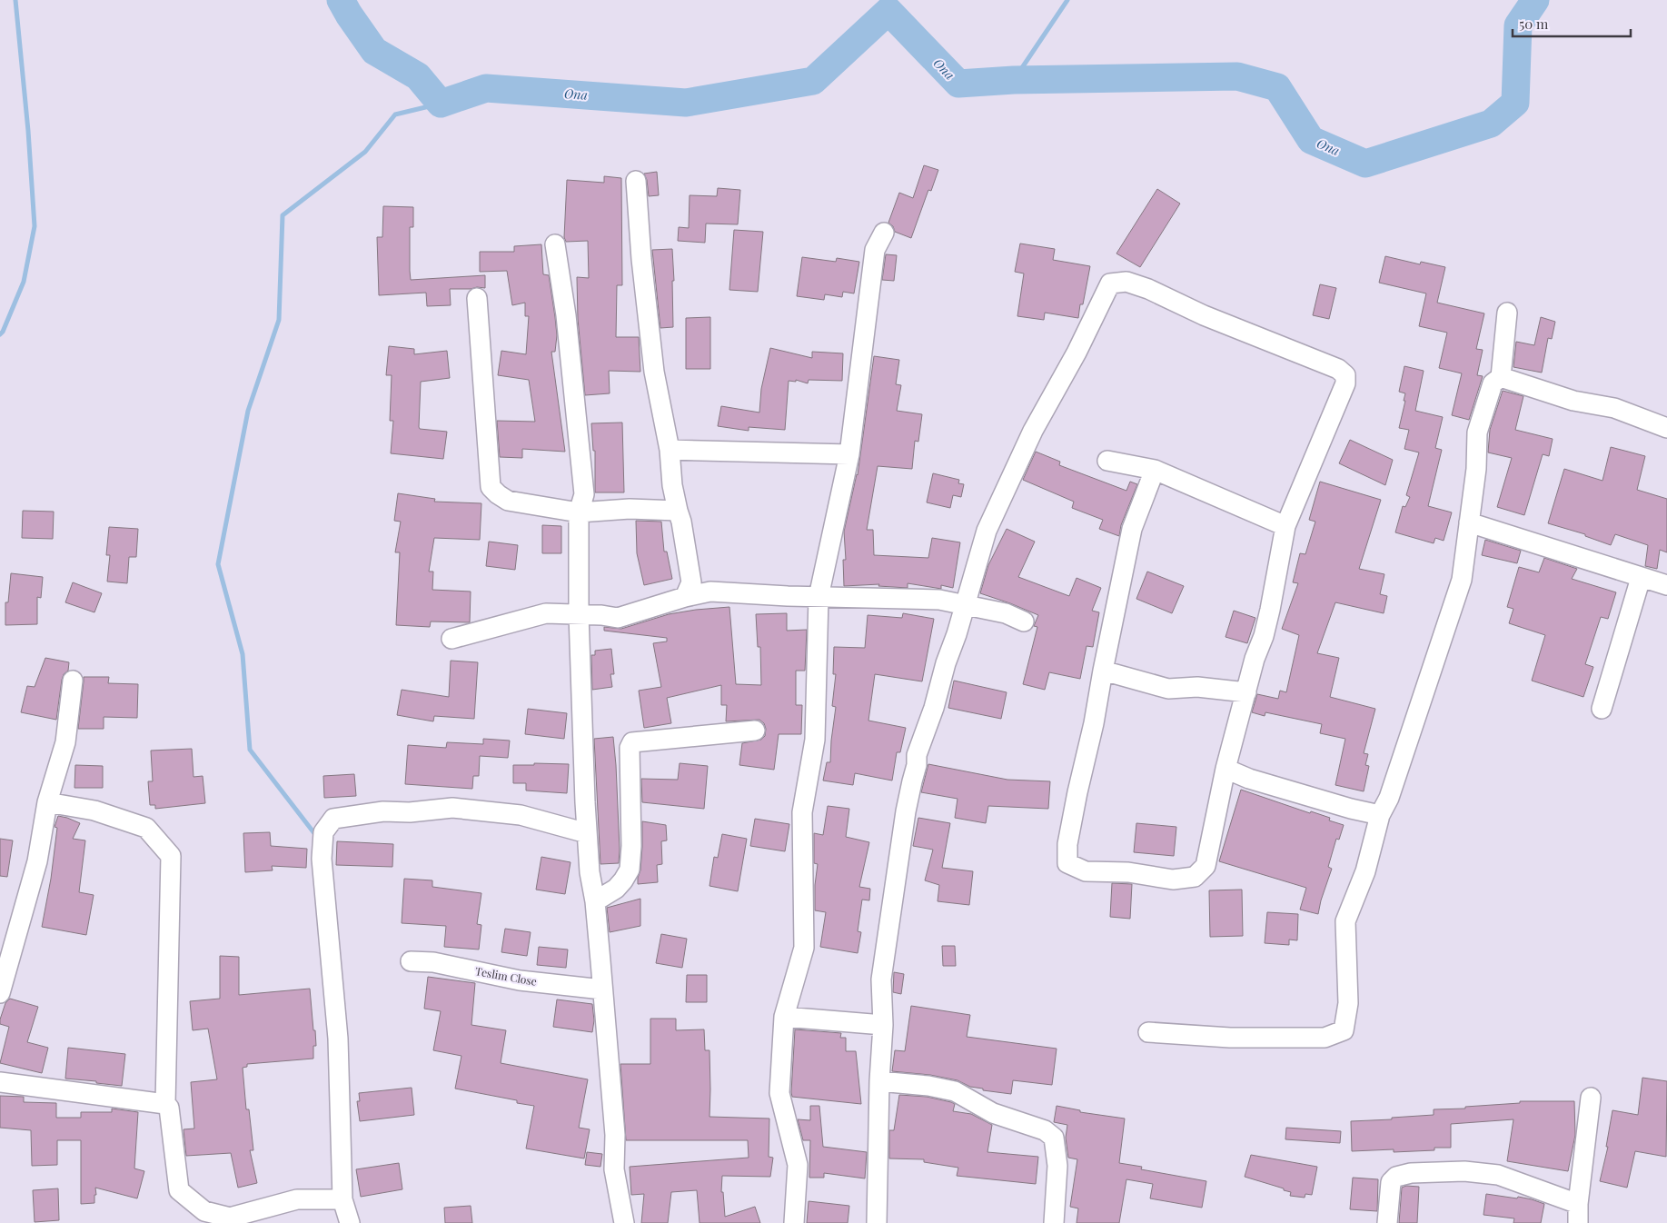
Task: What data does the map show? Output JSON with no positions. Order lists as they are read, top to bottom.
{
  "streets": {
    "street": ["Teslim Close"]
  },
  "water": ["Ona"],
  "scale_bar": "50 m"
}
